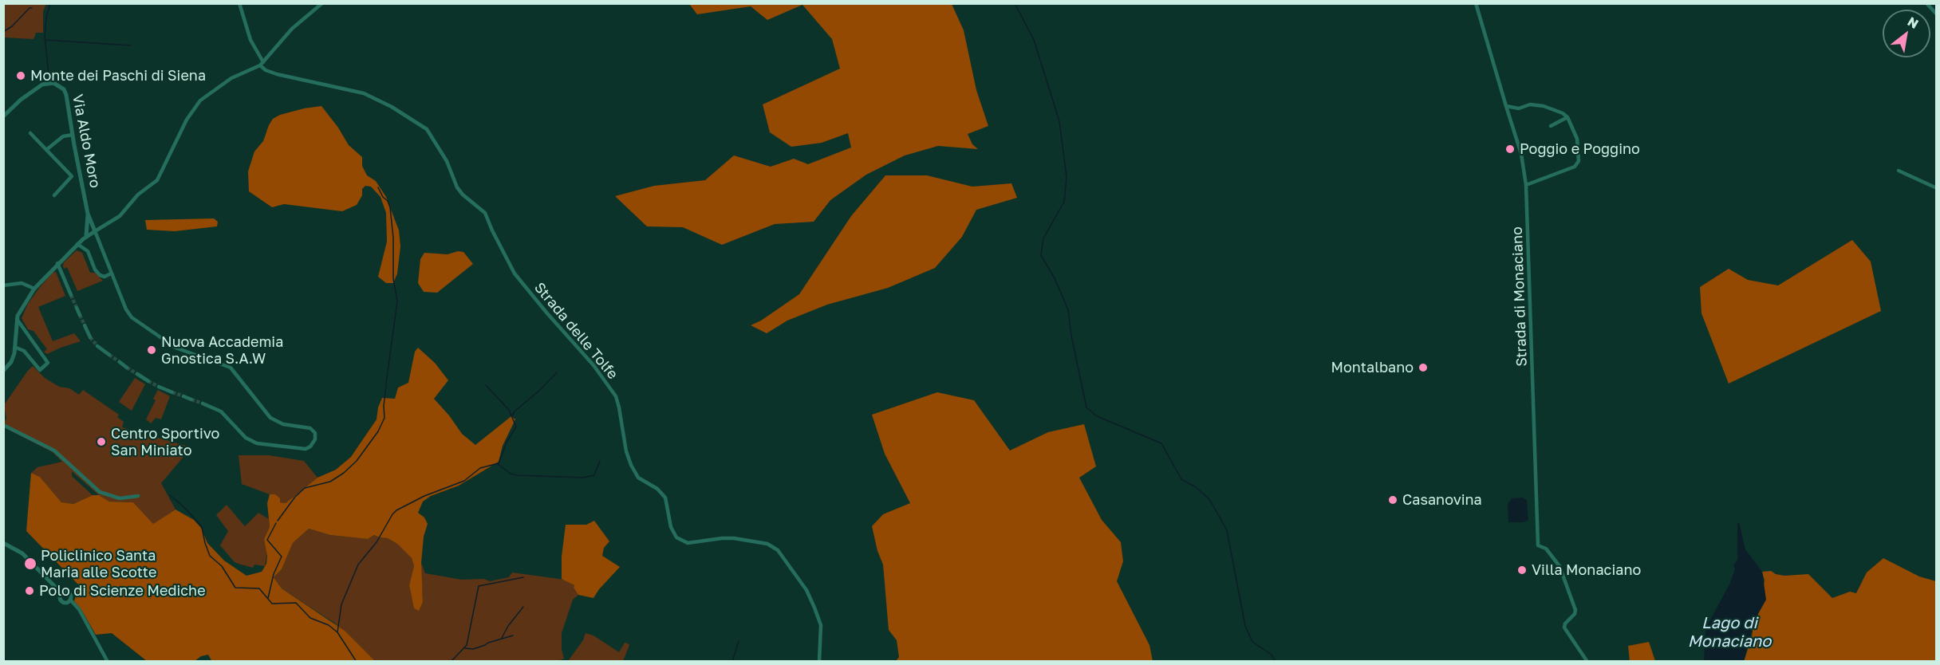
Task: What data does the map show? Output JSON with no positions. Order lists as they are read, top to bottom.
{
  "streets": {
    "street": ["Via Aldo Moro", "Strada di Monaciano", "Strada delle Tolfe"]
  },
  "water": ["Lago di Monaciano"],
  "places": [
    "Monte dei Paschi di Siena",
    "Poggio e Poggino",
    "Nuova Accademia Gnostica S.A.W",
    "Montalbano",
    "Centro Sportivo San Miniato",
    "Casanovina",
    "Policlinico Santa Maria alle Scotte",
    "Villa Monaciano",
    "Polo di Scienze Mediche"
  ],
  "north": "top right"
}
